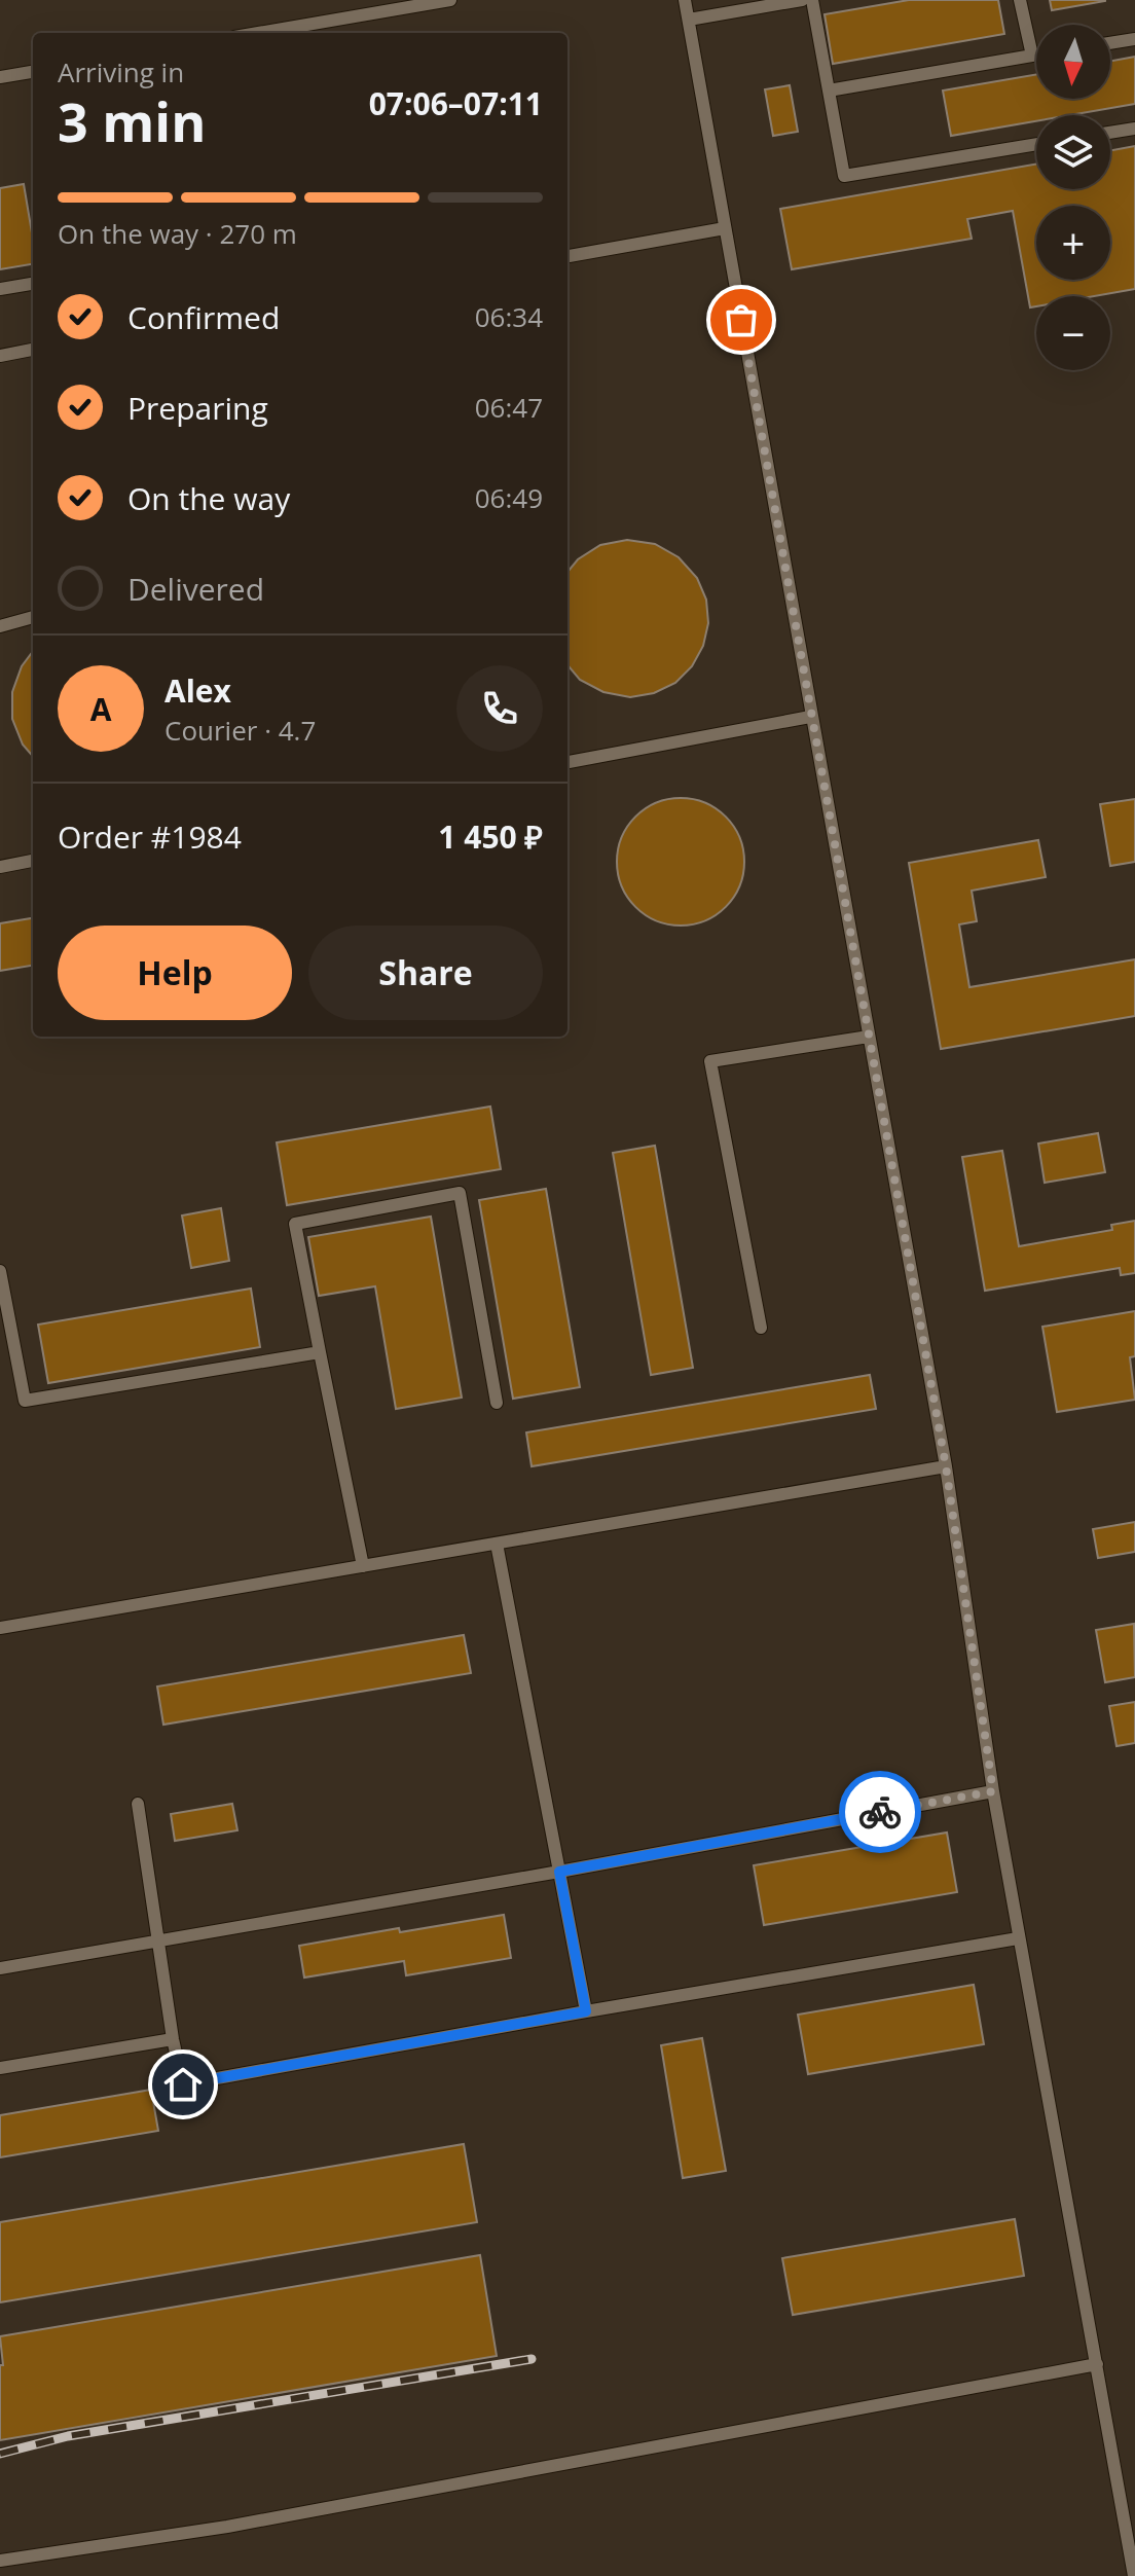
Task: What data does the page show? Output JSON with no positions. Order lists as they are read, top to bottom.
{
  "north": "bottom",
  "page": {
    "map_buttons": ["+", "−"],
    "heading": ["3 min", "Arriving in", "07:06–07:11"],
    "panel": [
      "Alex",
      "Courier · 4.7",
      "Order #1984",
      "1 450 ₽"
    ],
    "bar": "On the way · 270 m",
    "list": [
      ["Confirmed", "06:34"],
      ["Preparing", "06:47"],
      ["On the way", "06:49"],
      "Delivered"
    ],
    "round": "A",
    "buttons": ["Help", "Share"]
  }
}
